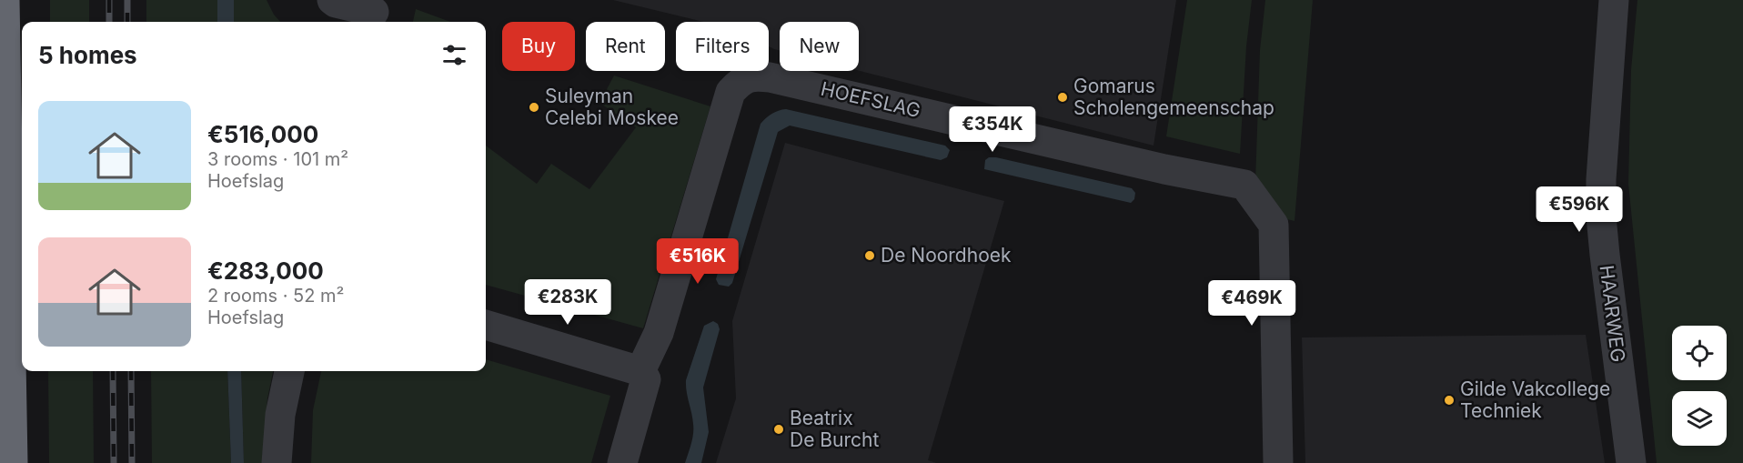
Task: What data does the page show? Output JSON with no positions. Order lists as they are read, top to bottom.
{
  "streets": {
    "street": ["HOEFSLAG", "HAARWEG"]
  },
  "places": [
    "Gomarus Scholengemeenschap",
    "Suleyman Celebi Moskee",
    "De Noordhoek",
    "Gilde Vakcollege Techniek",
    "Beatrix De Burcht"
  ],
  "page": {
    "chip": [
      "Buy",
      "Rent",
      "Filters",
      "New"
    ],
    "heading": "5 homes",
    "list": [
      {
        "name": "€516,000",
        "note": "3 rooms · 101 m² · Hoefslag"
      },
      {
        "name": "€283,000",
        "note": "2 rooms · 52 m² · Hoefslag"
      }
    ],
    "price": [
      "€354K",
      "€596K",
      "€516K",
      "€283K",
      "€469K"
    ]
  }
}
